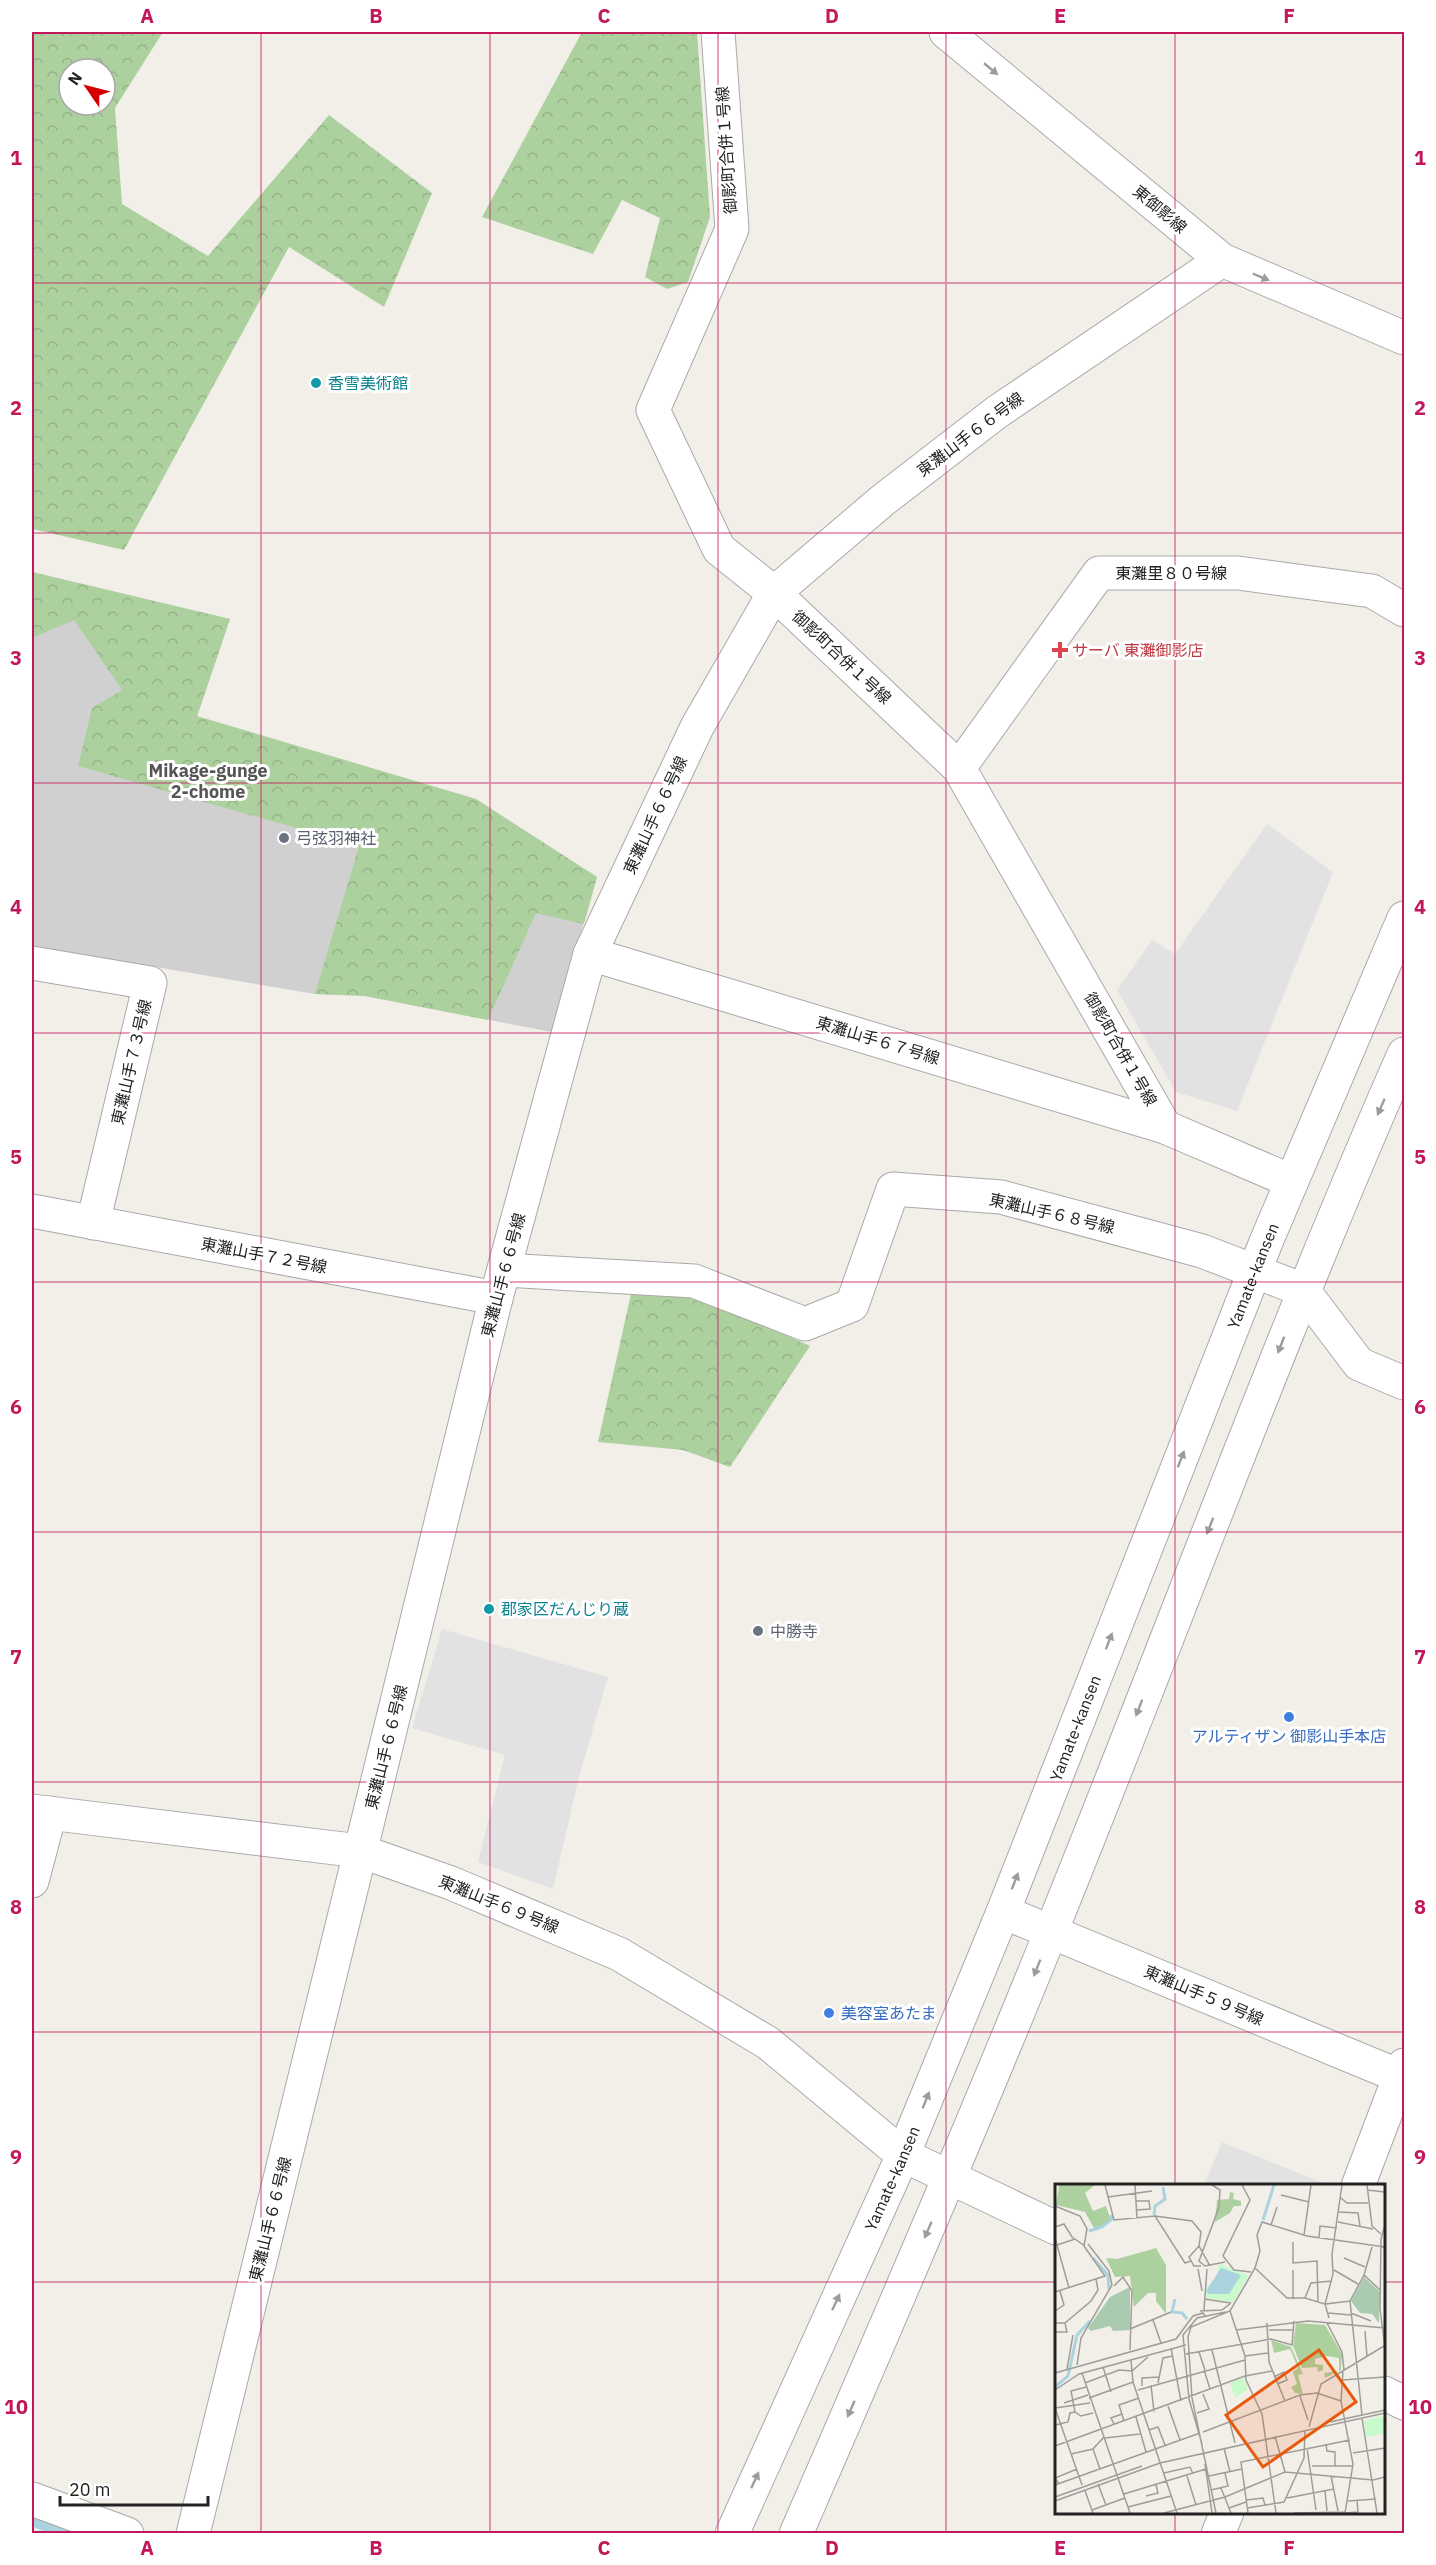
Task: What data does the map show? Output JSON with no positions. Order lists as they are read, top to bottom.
{
  "streets": {
    "street": [
      "御影町合併１号線",
      "東御影線",
      "東灘山手６６号線",
      "東灘里８０号線",
      "東灘山手６７号線",
      "東灘山手７３号線",
      "東灘山手６８号線",
      "東灘山手７２号線",
      "Yamate-kansen",
      "東灘山手６９号線",
      "東灘山手５９号線"
    ]
  },
  "crossings": [
    ["御影町合併１号線", "東灘山手６６号線"],
    ["御影町合併１号線", "東灘里８０号線"],
    ["御影町合併１号線", "東灘山手６７号線"],
    ["東御影線", "東灘山手６６号線"],
    ["東灘山手６６号線", "東灘山手６７号線"],
    ["東灘山手６６号線", "東灘山手６８号線"],
    ["東灘山手６６号線", "東灘山手７２号線"],
    ["東灘山手６６号線", "東灘山手６９号線"],
    ["東灘山手７３号線", "東灘山手７２号線"],
    ["東灘山手６８号線", "東灘山手７２号線"],
    ["東灘山手６８号線", "Yamate-kansen"],
    ["Yamate-kansen", "東灘山手６９号線"],
    ["Yamate-kansen", "東灘山手５９号線"]
  ],
  "one_way": ["東御影線"],
  "districts": ["Mikage-gunge 2-chome"],
  "places": {
    "other": [
      "香雪美術館",
      "弓弦羽神社",
      "郡家区だんじり蔵",
      "中勝寺",
      "アルティザン 御影山手本店",
      "美容室あたま"
    ],
    "health": ["サーバ 東灘御影店"]
  },
  "scale_bar": "20 m",
  "north": "top left",
  "grid": {
    "columns": [
      "A",
      "B",
      "C",
      "D",
      "E",
      "F"
    ],
    "rows": [
      "1",
      "2",
      "3",
      "4",
      "5",
      "6",
      "7",
      "8",
      "9",
      "10"
    ]
  }
}
